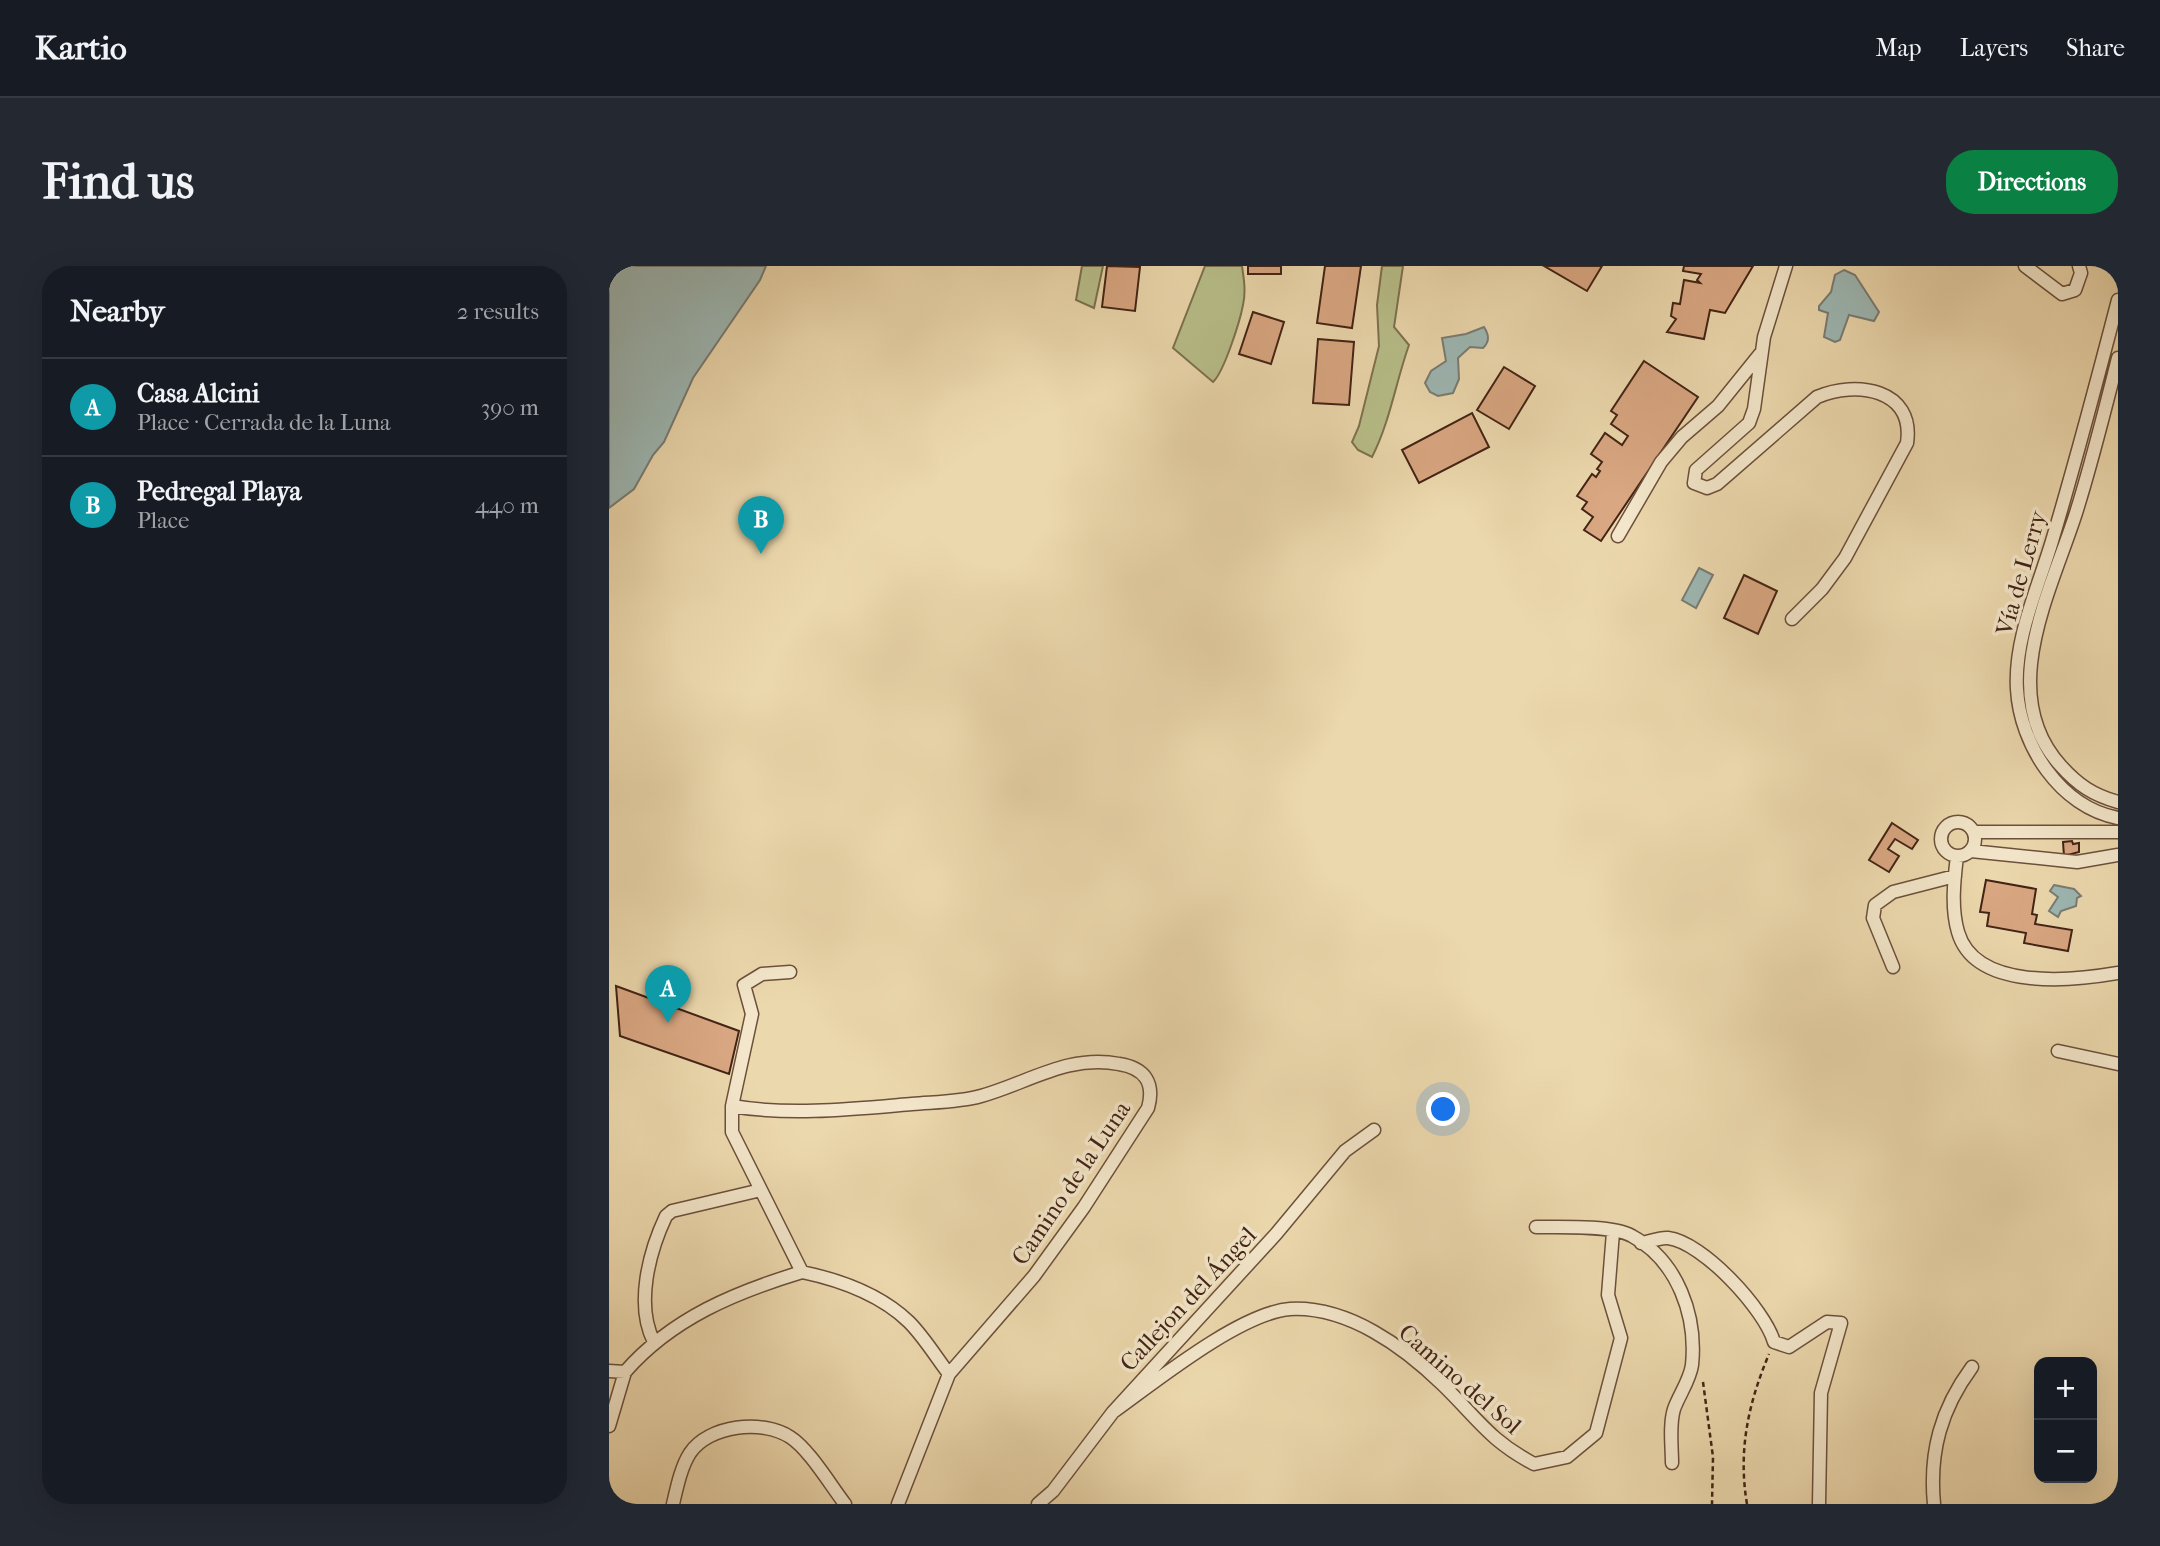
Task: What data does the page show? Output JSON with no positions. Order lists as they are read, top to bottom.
{
  "streets": {
    "street": [
      "Vía de Lerry",
      "Camino de la Luna",
      "Callejon del Ángel",
      "Camino del Sol"
    ]
  },
  "crossings": [
    ["Callejon del Ángel", "Camino del Sol"]
  ],
  "page": {
    "header": "Kartio",
    "nav": ["Map", "Layers", "Share"],
    "buttons": "Directions",
    "title": "Find us",
    "heading": ["Nearby", "2 results"],
    "list": [
      {
        "mark": "A",
        "name": "Casa Alcini",
        "note": "Place · Cerrada de la Luna",
        "value": "390 m"
      },
      {
        "mark": "B",
        "name": "Pedregal Playa",
        "note": "Place",
        "value": "440 m"
      }
    ],
    "pins": ["B", "A"],
    "map_buttons": ["+", "−"]
  }
}
